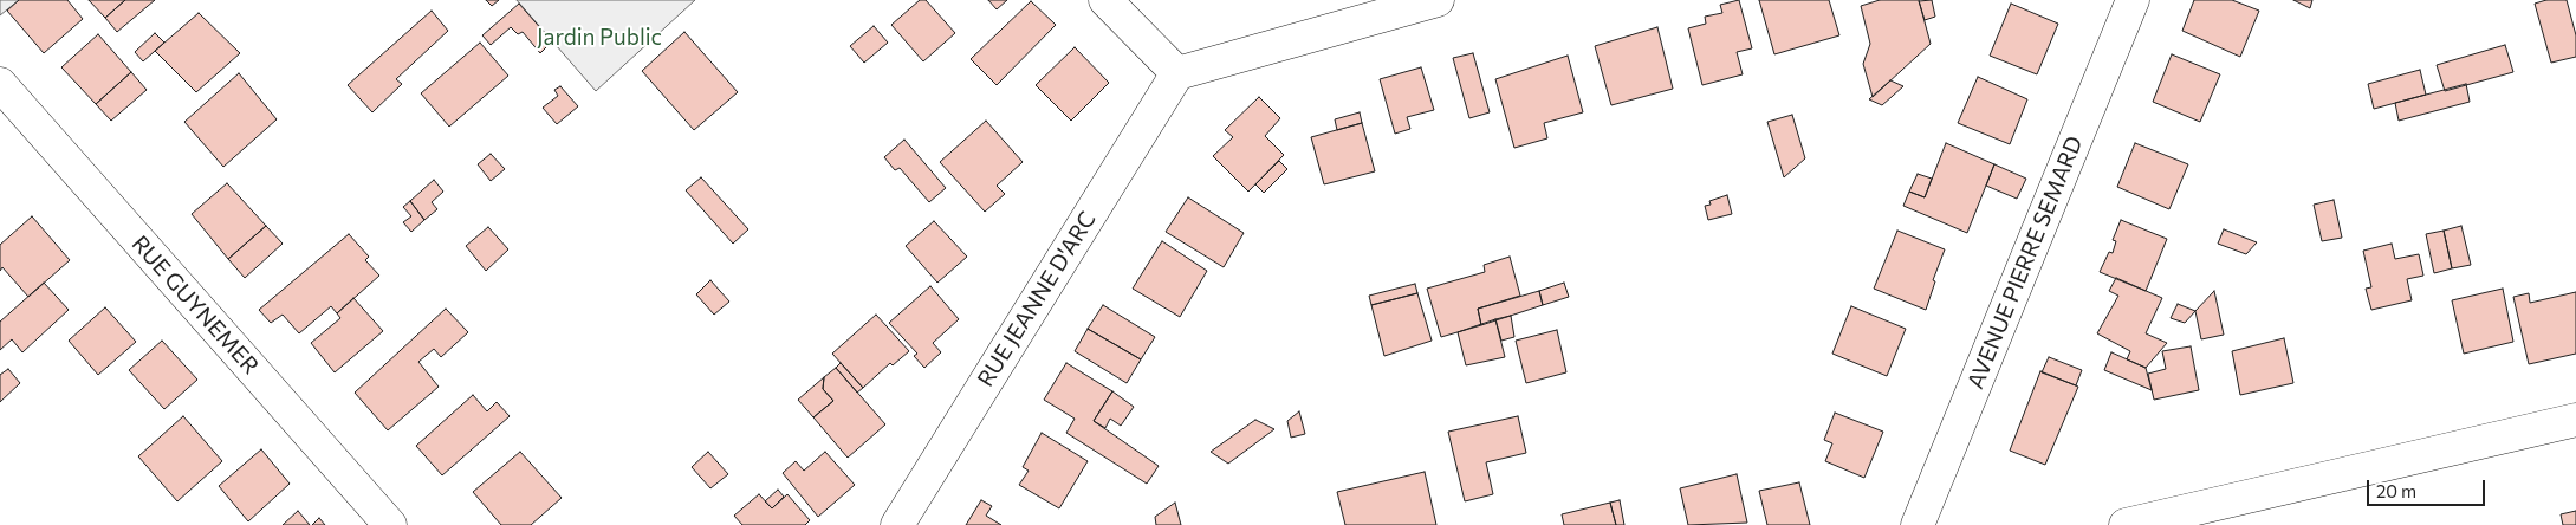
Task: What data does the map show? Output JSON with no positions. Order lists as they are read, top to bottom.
{
  "streets": {
    "street": ["AVENUE PIERRE SEMARD", "RUE JEANNE D'ARC", "RUE GUYNEMER"]
  },
  "parks": ["Jardin Public"],
  "scale_bar": "20 m"
}
